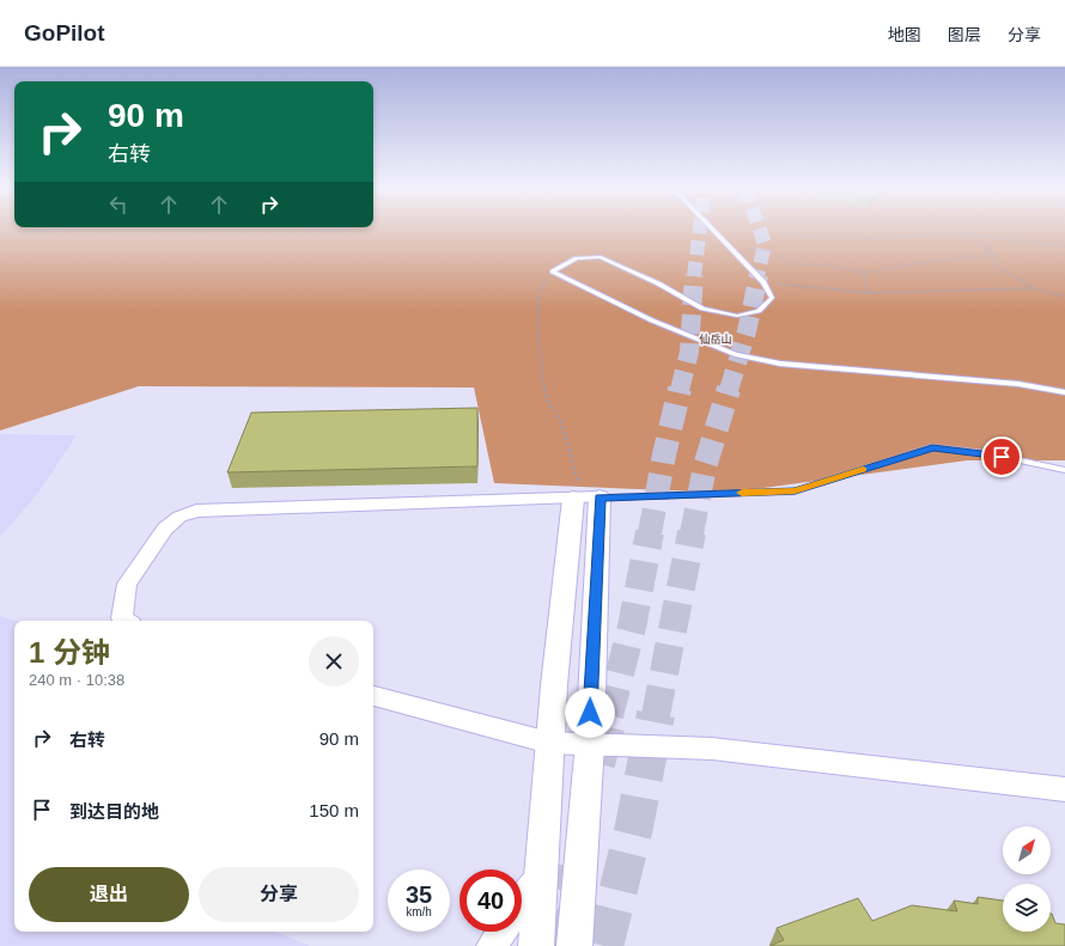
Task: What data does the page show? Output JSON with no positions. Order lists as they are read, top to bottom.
{
  "parks": ["仙岳山"],
  "north": "top right",
  "page": {
    "header": "GoPilot",
    "nav": ["地图", "图层", "分享"],
    "turn": ["90 m", "右转"],
    "heading": ["1 分钟", "240 m · 10:38"],
    "list": [
      {
        "name": "右转",
        "value": "90 m"
      },
      {
        "name": "到达目的地",
        "value": "150 m"
      }
    ],
    "buttons": ["退出", "分享"],
    "speed": "35 km/h",
    "limit": "40"
  }
}
